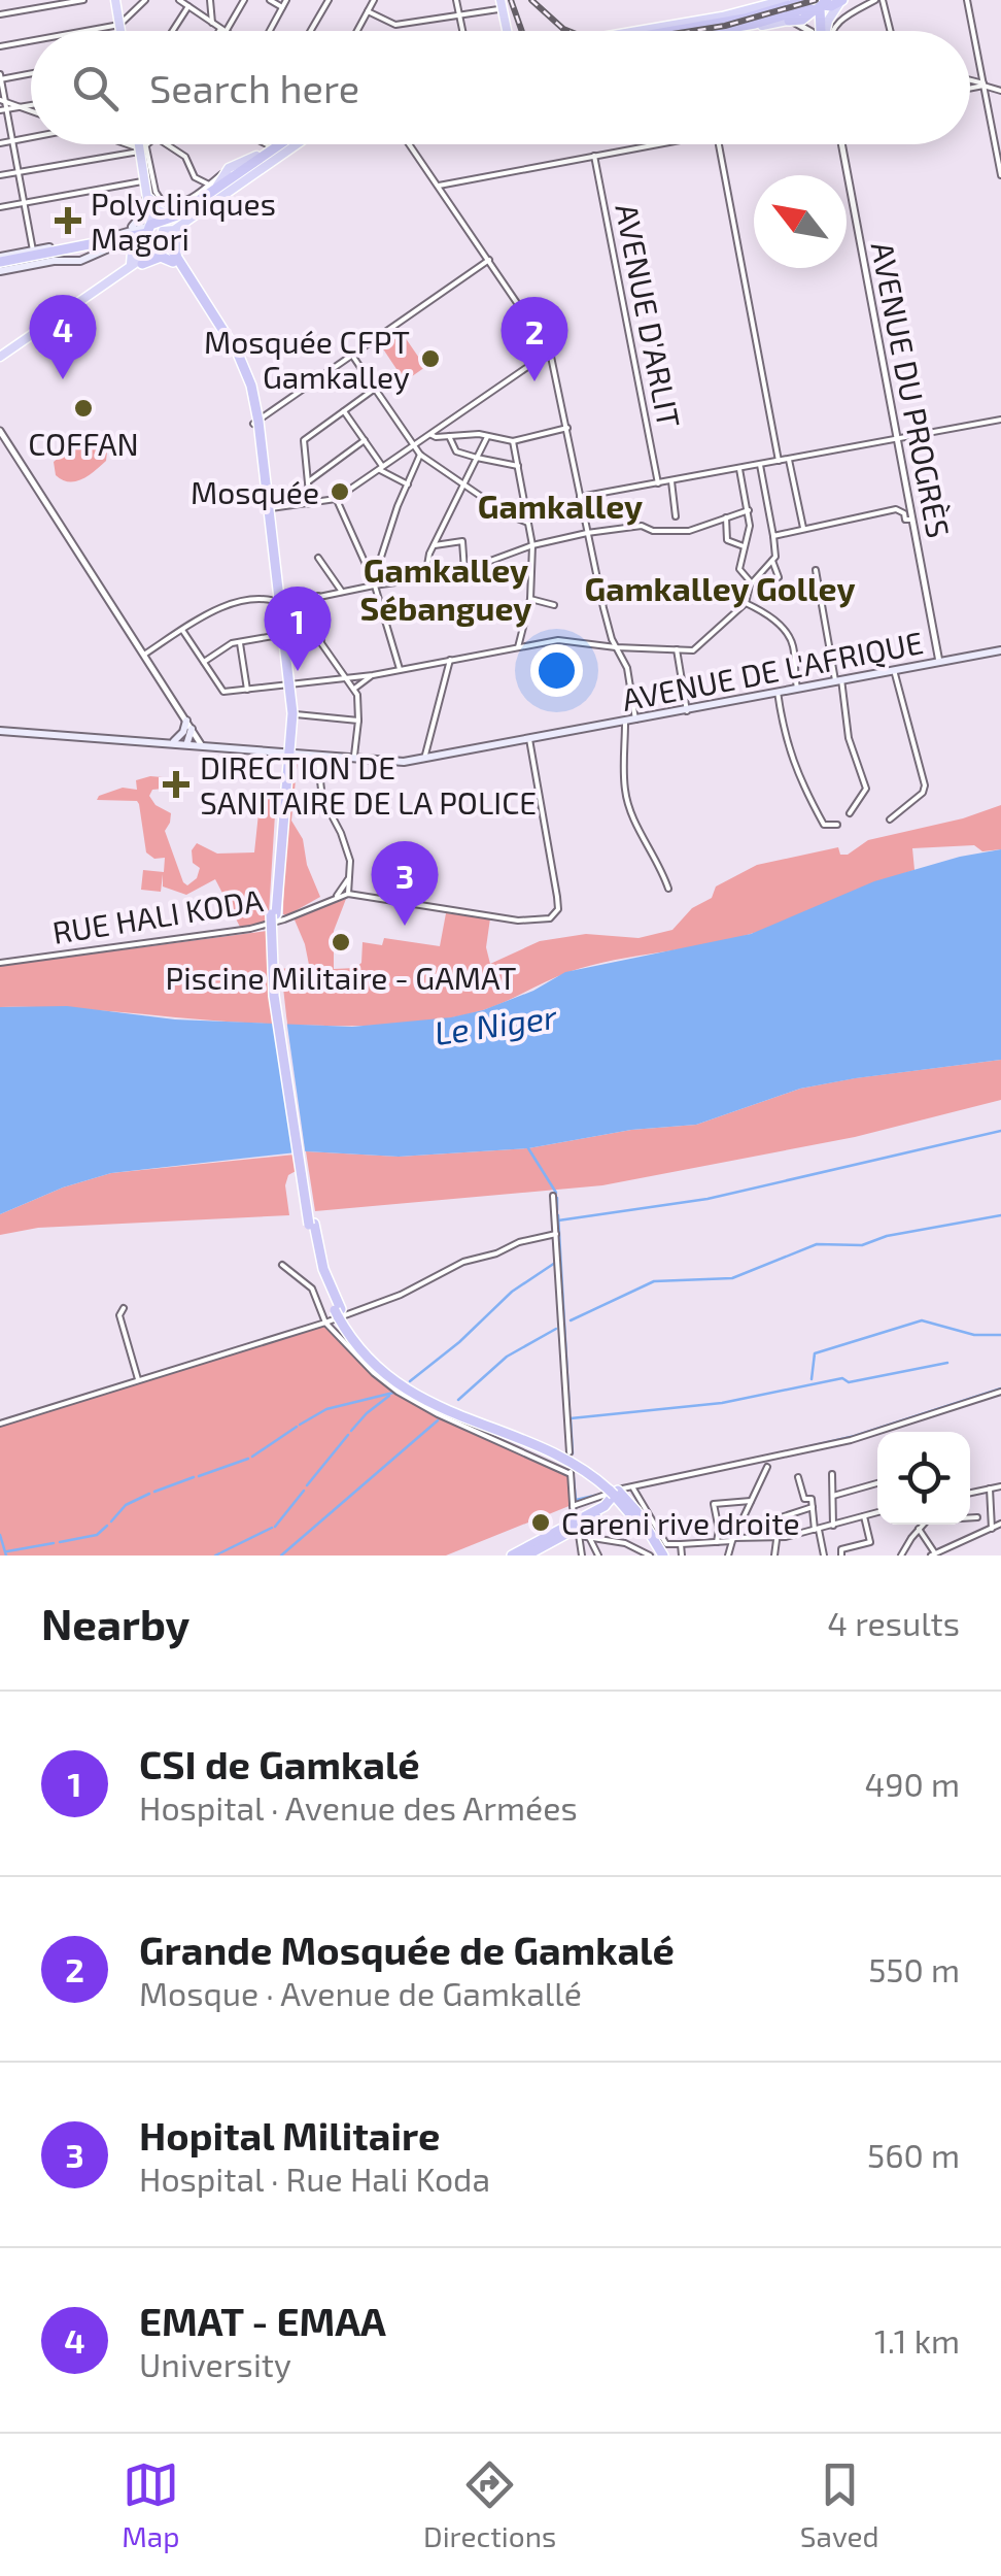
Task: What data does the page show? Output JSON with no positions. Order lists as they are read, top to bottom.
{
  "streets": {
    "main road": ["AVENUE DE L'AFRIQUE"],
    "street": ["AVENUE D'ARLIT", "AVENUE DU PROGRÈS", "RUE HALI KODA"]
  },
  "crossings": [
    ["AVENUE DU PROGRÈS", "AVENUE DE L'AFRIQUE"],
    ["AVENUE DE L'AFRIQUE", "RUE HALI KODA"]
  ],
  "districts": ["Gamkalley", "Gamkalley Sébanguey", "Gamkalley Golley"],
  "water": ["Le Niger"],
  "places": {
    "health": ["Polycliniques Magori", "DIRECTION DE SANITAIRE DE LA POLICE"],
    "other": [
      "Mosquée CFPT Gamkalley",
      "COFFAN",
      "Mosquée",
      "Piscine Militaire - GAMAT",
      "Careni rive droite"
    ]
  },
  "north": "top left",
  "page": {
    "search": "Search here",
    "pins": [
      "4",
      "2",
      "1",
      "3"
    ],
    "heading": ["Nearby", "4 results"],
    "list": [
      {
        "mark": "1",
        "name": "CSI de Gamkalé",
        "note": "Hospital · Avenue des Armées",
        "value": "490 m"
      },
      {
        "mark": "2",
        "name": "Grande Mosquée de Gamkalé",
        "note": "Mosque · Avenue de Gamkallé",
        "value": "550 m"
      },
      {
        "mark": "3",
        "name": "Hopital Militaire",
        "note": "Hospital · Rue Hali Koda",
        "value": "560 m"
      },
      {
        "mark": "4",
        "name": "EMAT - EMAA",
        "note": "University",
        "value": "1.1 km"
      }
    ],
    "nav": ["Map", "Directions", "Saved"]
  }
}
